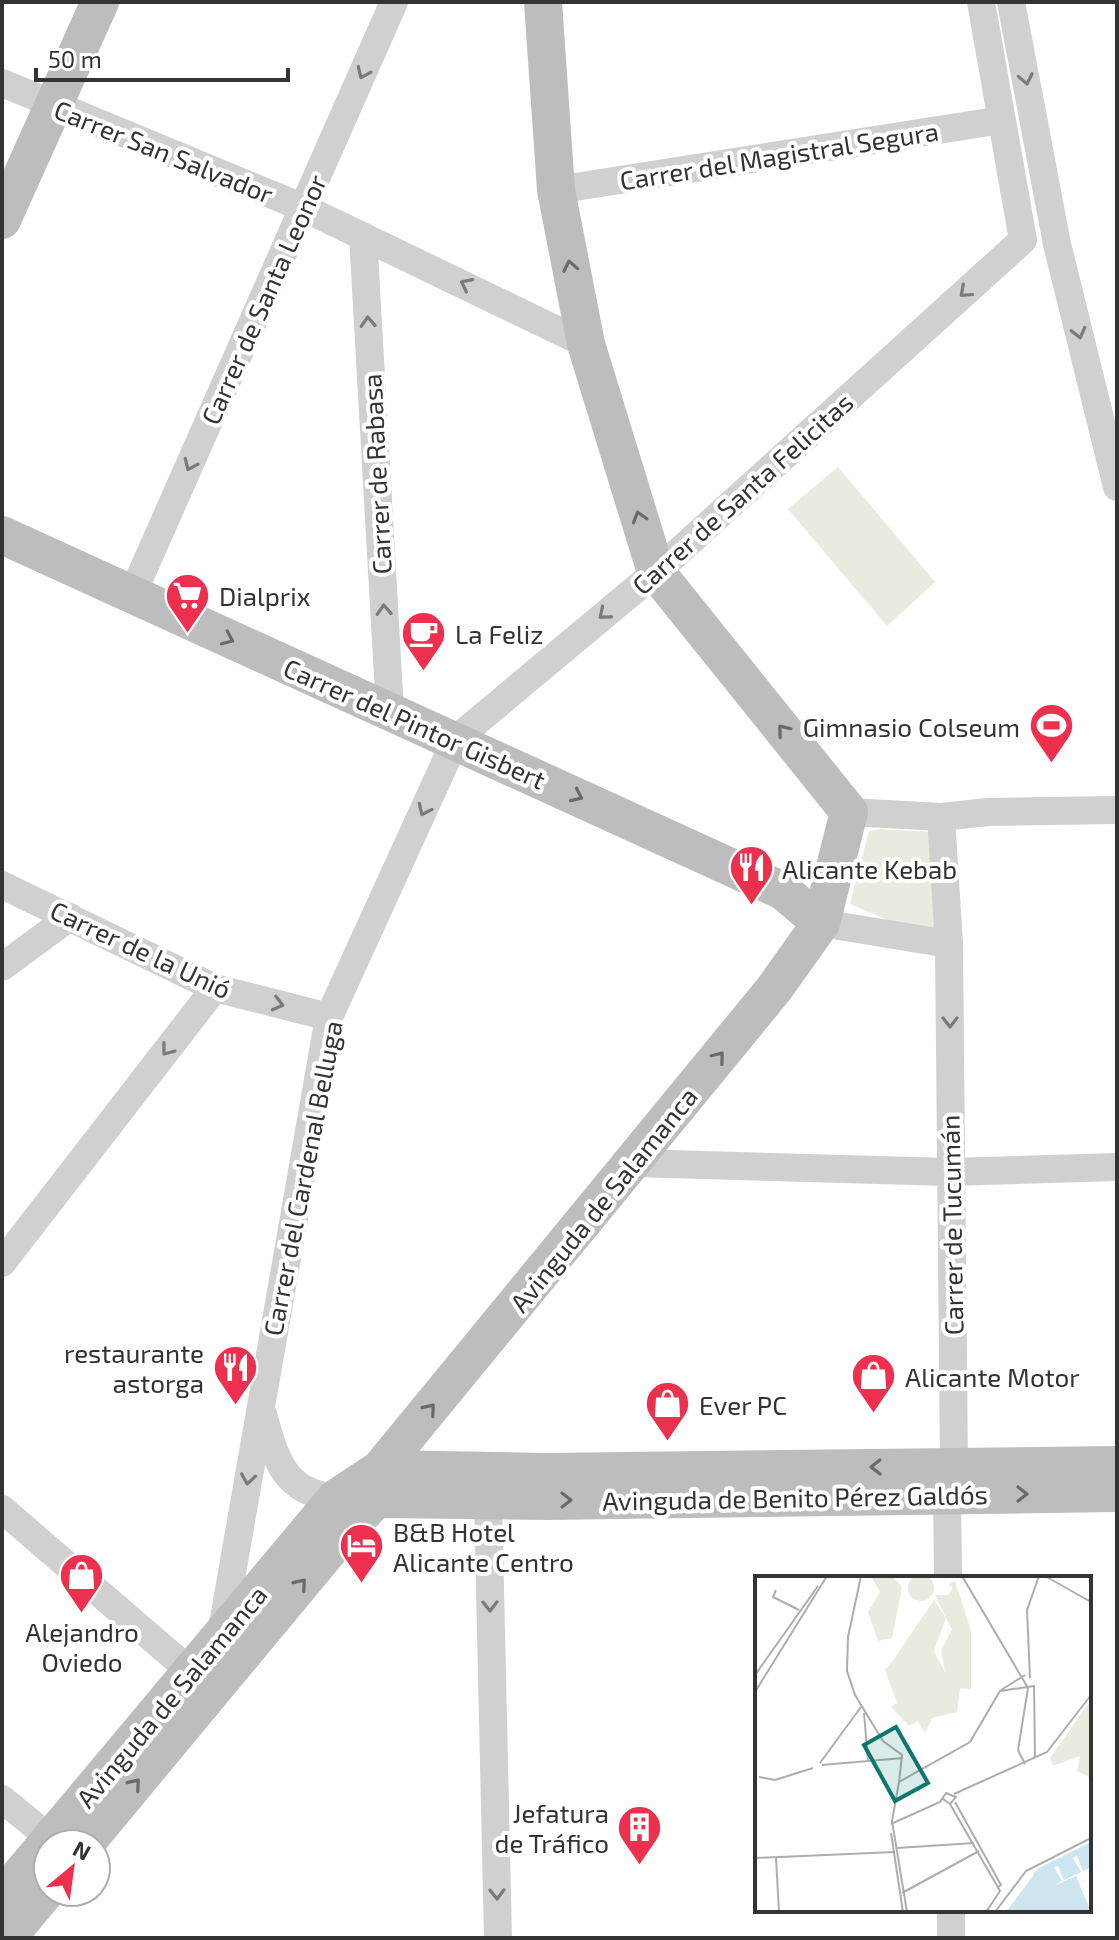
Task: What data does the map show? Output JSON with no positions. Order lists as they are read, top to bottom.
{
  "streets": {
    "street": [
      "Carrer San Salvador",
      "Carrer del Magistral Segura",
      "Carrer de Santa Leonor",
      "Carrer de Rabasa",
      "Carrer de Santa Felicitas",
      "Carrer del Pintor Gisbert",
      "Carrer de la Unió",
      "Carrer del Cardenal Belluga",
      "Avinguda de Salamanca",
      "Carrer de Tucumán",
      "Avinguda de Benito Pérez Galdós"
    ]
  },
  "crossings": [
    ["Carrer San Salvador", "Carrer de Santa Leonor"],
    ["Carrer San Salvador", "Carrer de Rabasa"],
    ["Carrer del Magistral Segura", "Carrer de Santa Felicitas"],
    ["Carrer de Santa Leonor", "Carrer del Pintor Gisbert"],
    ["Carrer de Rabasa", "Carrer del Pintor Gisbert"],
    ["Carrer de Santa Felicitas", "Carrer del Pintor Gisbert"],
    ["Carrer de Santa Felicitas", "Carrer del Cardenal Belluga"],
    ["Carrer del Pintor Gisbert", "Carrer del Cardenal Belluga"],
    ["Carrer del Pintor Gisbert", "Avinguda de Salamanca"],
    ["Carrer de la Unió", "Carrer del Cardenal Belluga"],
    ["Carrer del Cardenal Belluga", "Avinguda de Salamanca"],
    ["Avinguda de Salamanca", "Avinguda de Benito Pérez Galdós"],
    ["Carrer de Tucumán", "Avinguda de Benito Pérez Galdós"]
  ],
  "one_way": [
    "Carrer San Salvador",
    "Carrer de Santa Leonor",
    "Carrer de Santa Felicitas",
    "Carrer del Cardenal Belluga"
  ],
  "places": {
    "supermarket": ["Dialprix"],
    "cafe": ["La Feliz"],
    "sports": ["Gimnasio Colseum"],
    "restaurant": ["Alicante Kebab", "restaurante astorga"],
    "shop": ["Alicante Motor", "Ever PC", "Alejandro Oviedo"],
    "hotel": ["B&B Hotel Alicante Centro"],
    "building": ["Jefatura de Tráfico"]
  },
  "scale_bar": "50 m",
  "north": "top right"
}
